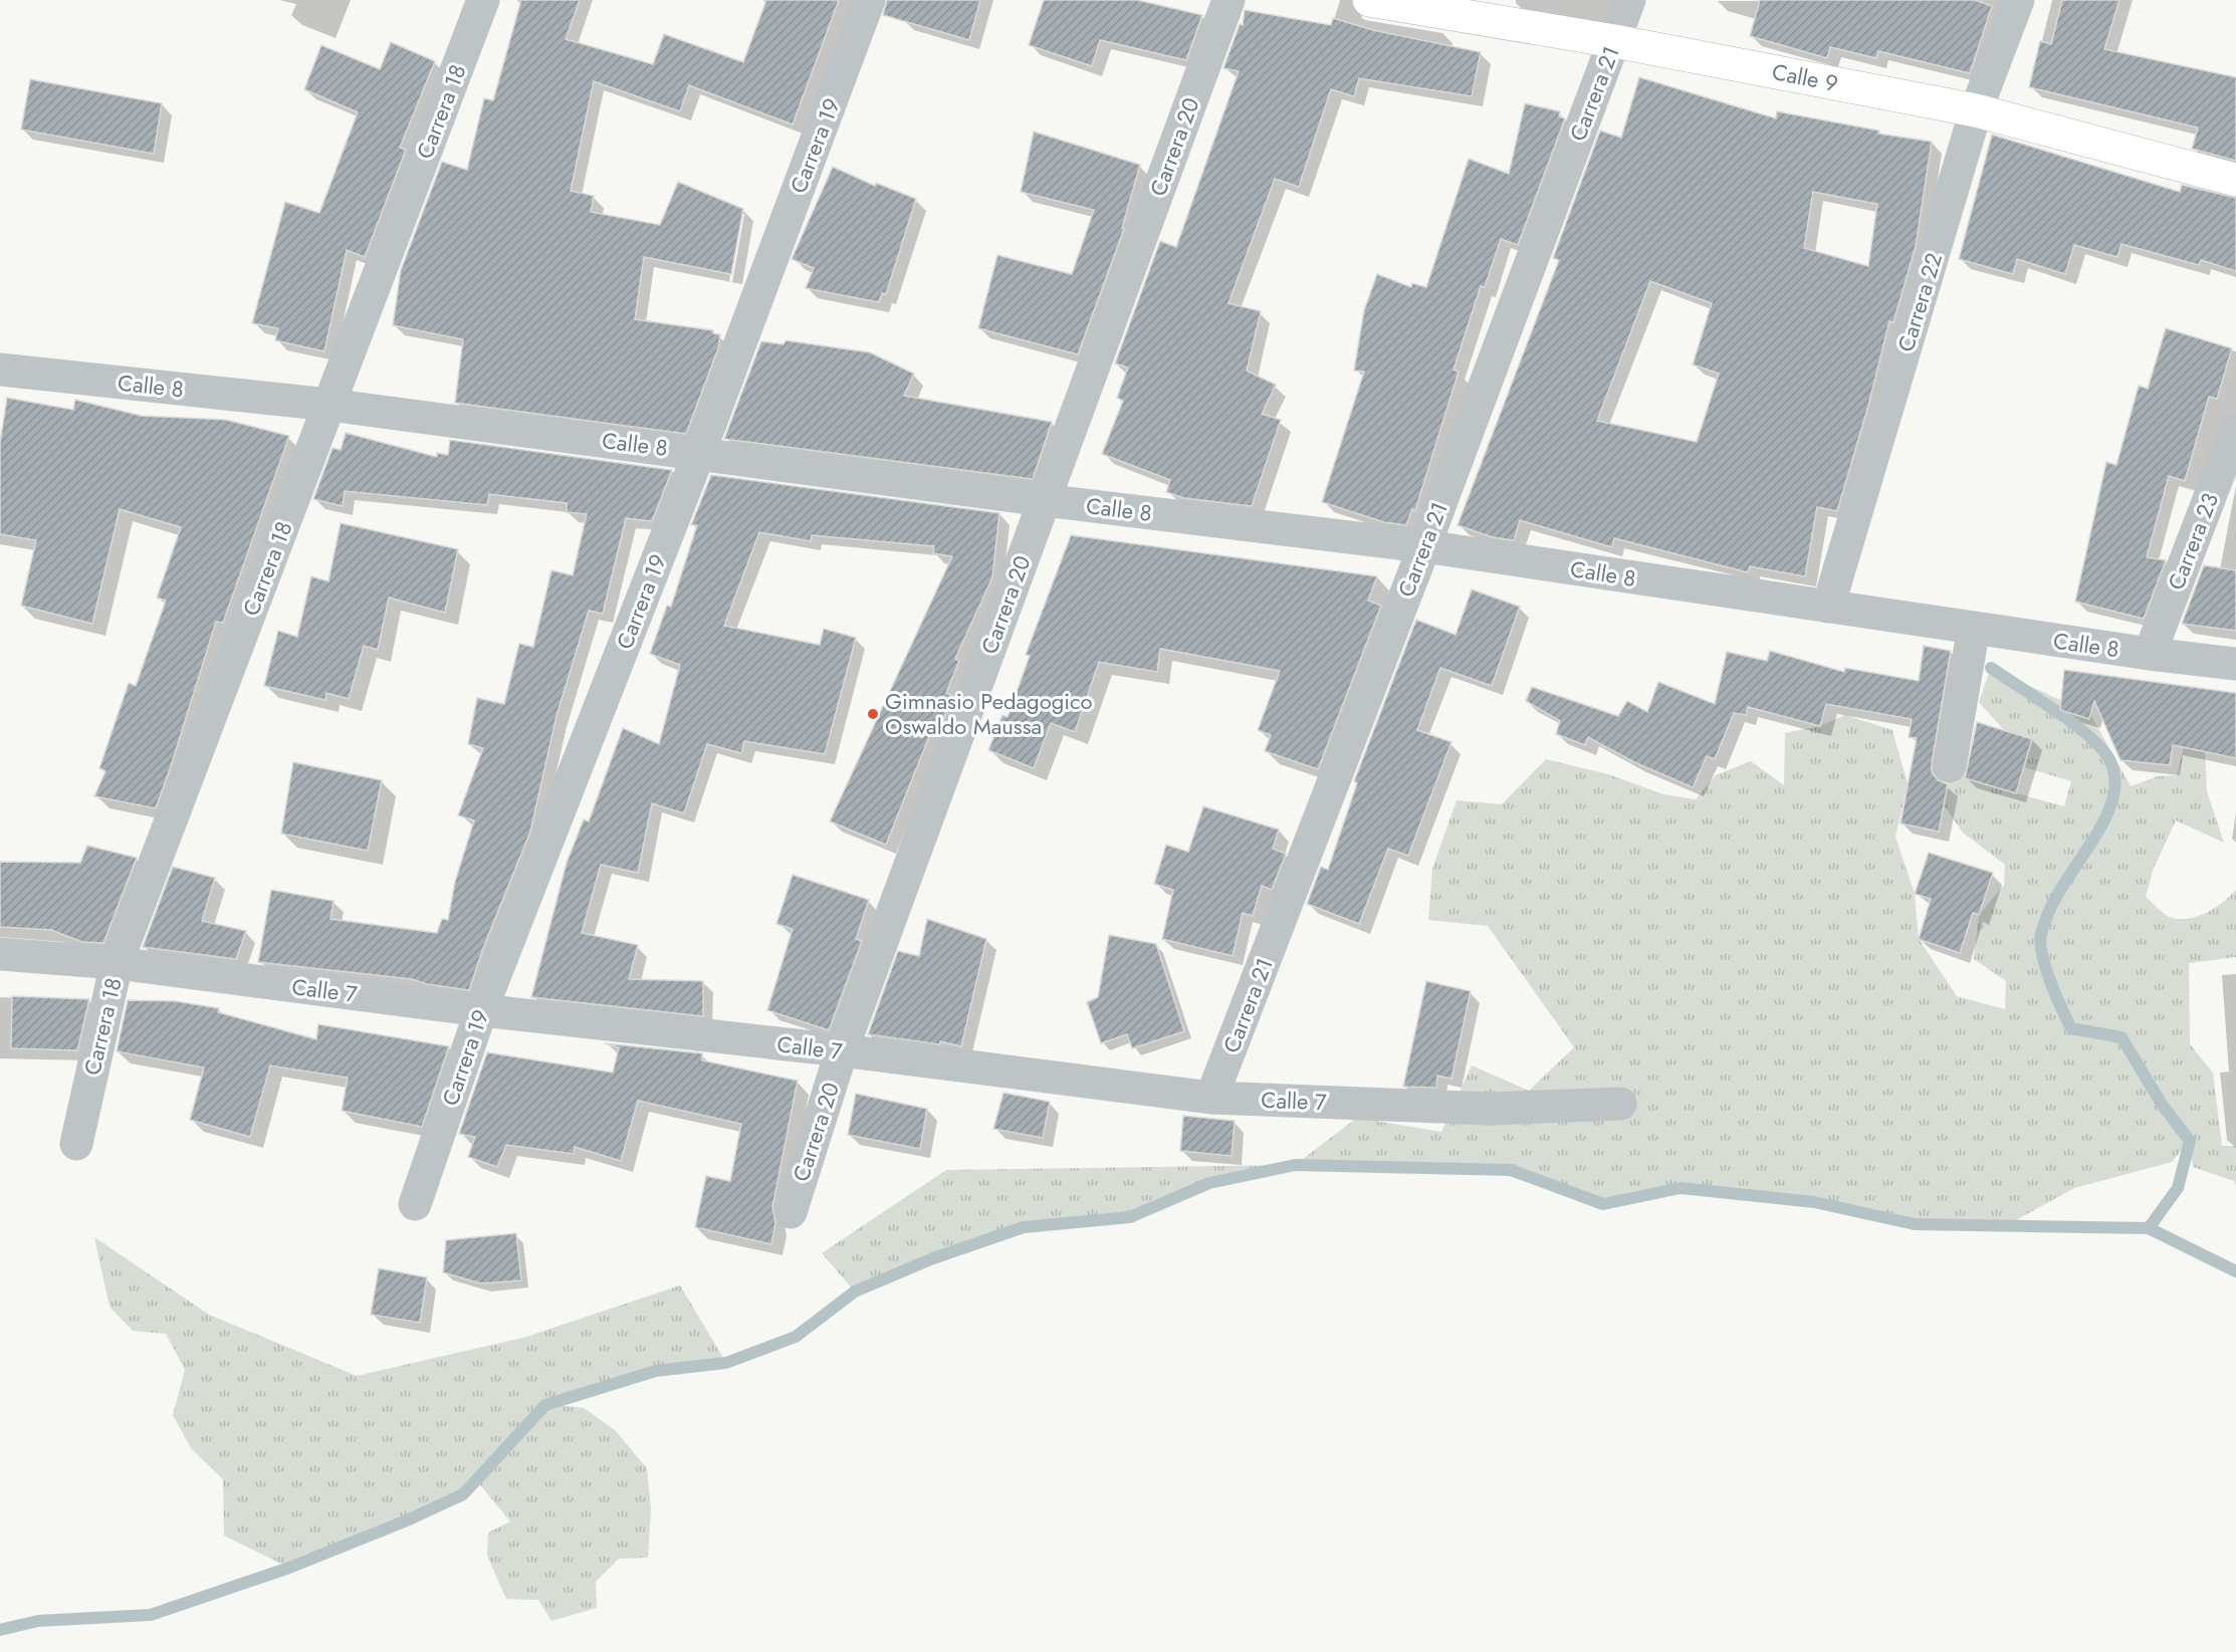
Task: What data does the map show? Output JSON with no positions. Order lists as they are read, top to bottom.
{
  "streets": {
    "main road": ["Calle 9"],
    "street": [
      "Carrera 21",
      "Carrera 18",
      "Carrera 19",
      "Carrera 20",
      "Carrera 22",
      "Calle 8",
      "Carrera 23",
      "Calle 7"
    ]
  },
  "crossings": [
    ["Calle 9", "Carrera 21"],
    ["Calle 9", "Carrera 22"],
    ["Carrera 21", "Calle 8"],
    ["Carrera 21", "Calle 7"],
    ["Carrera 18", "Calle 8"],
    ["Carrera 18", "Calle 7"],
    ["Carrera 19", "Calle 8"],
    ["Carrera 19", "Calle 7"],
    ["Carrera 20", "Calle 8"],
    ["Carrera 20", "Calle 7"],
    ["Carrera 22", "Calle 8"],
    ["Calle 8", "Carrera 23"]
  ],
  "places": ["Gimnasio Pedagogico Oswaldo Maussa"]
}
